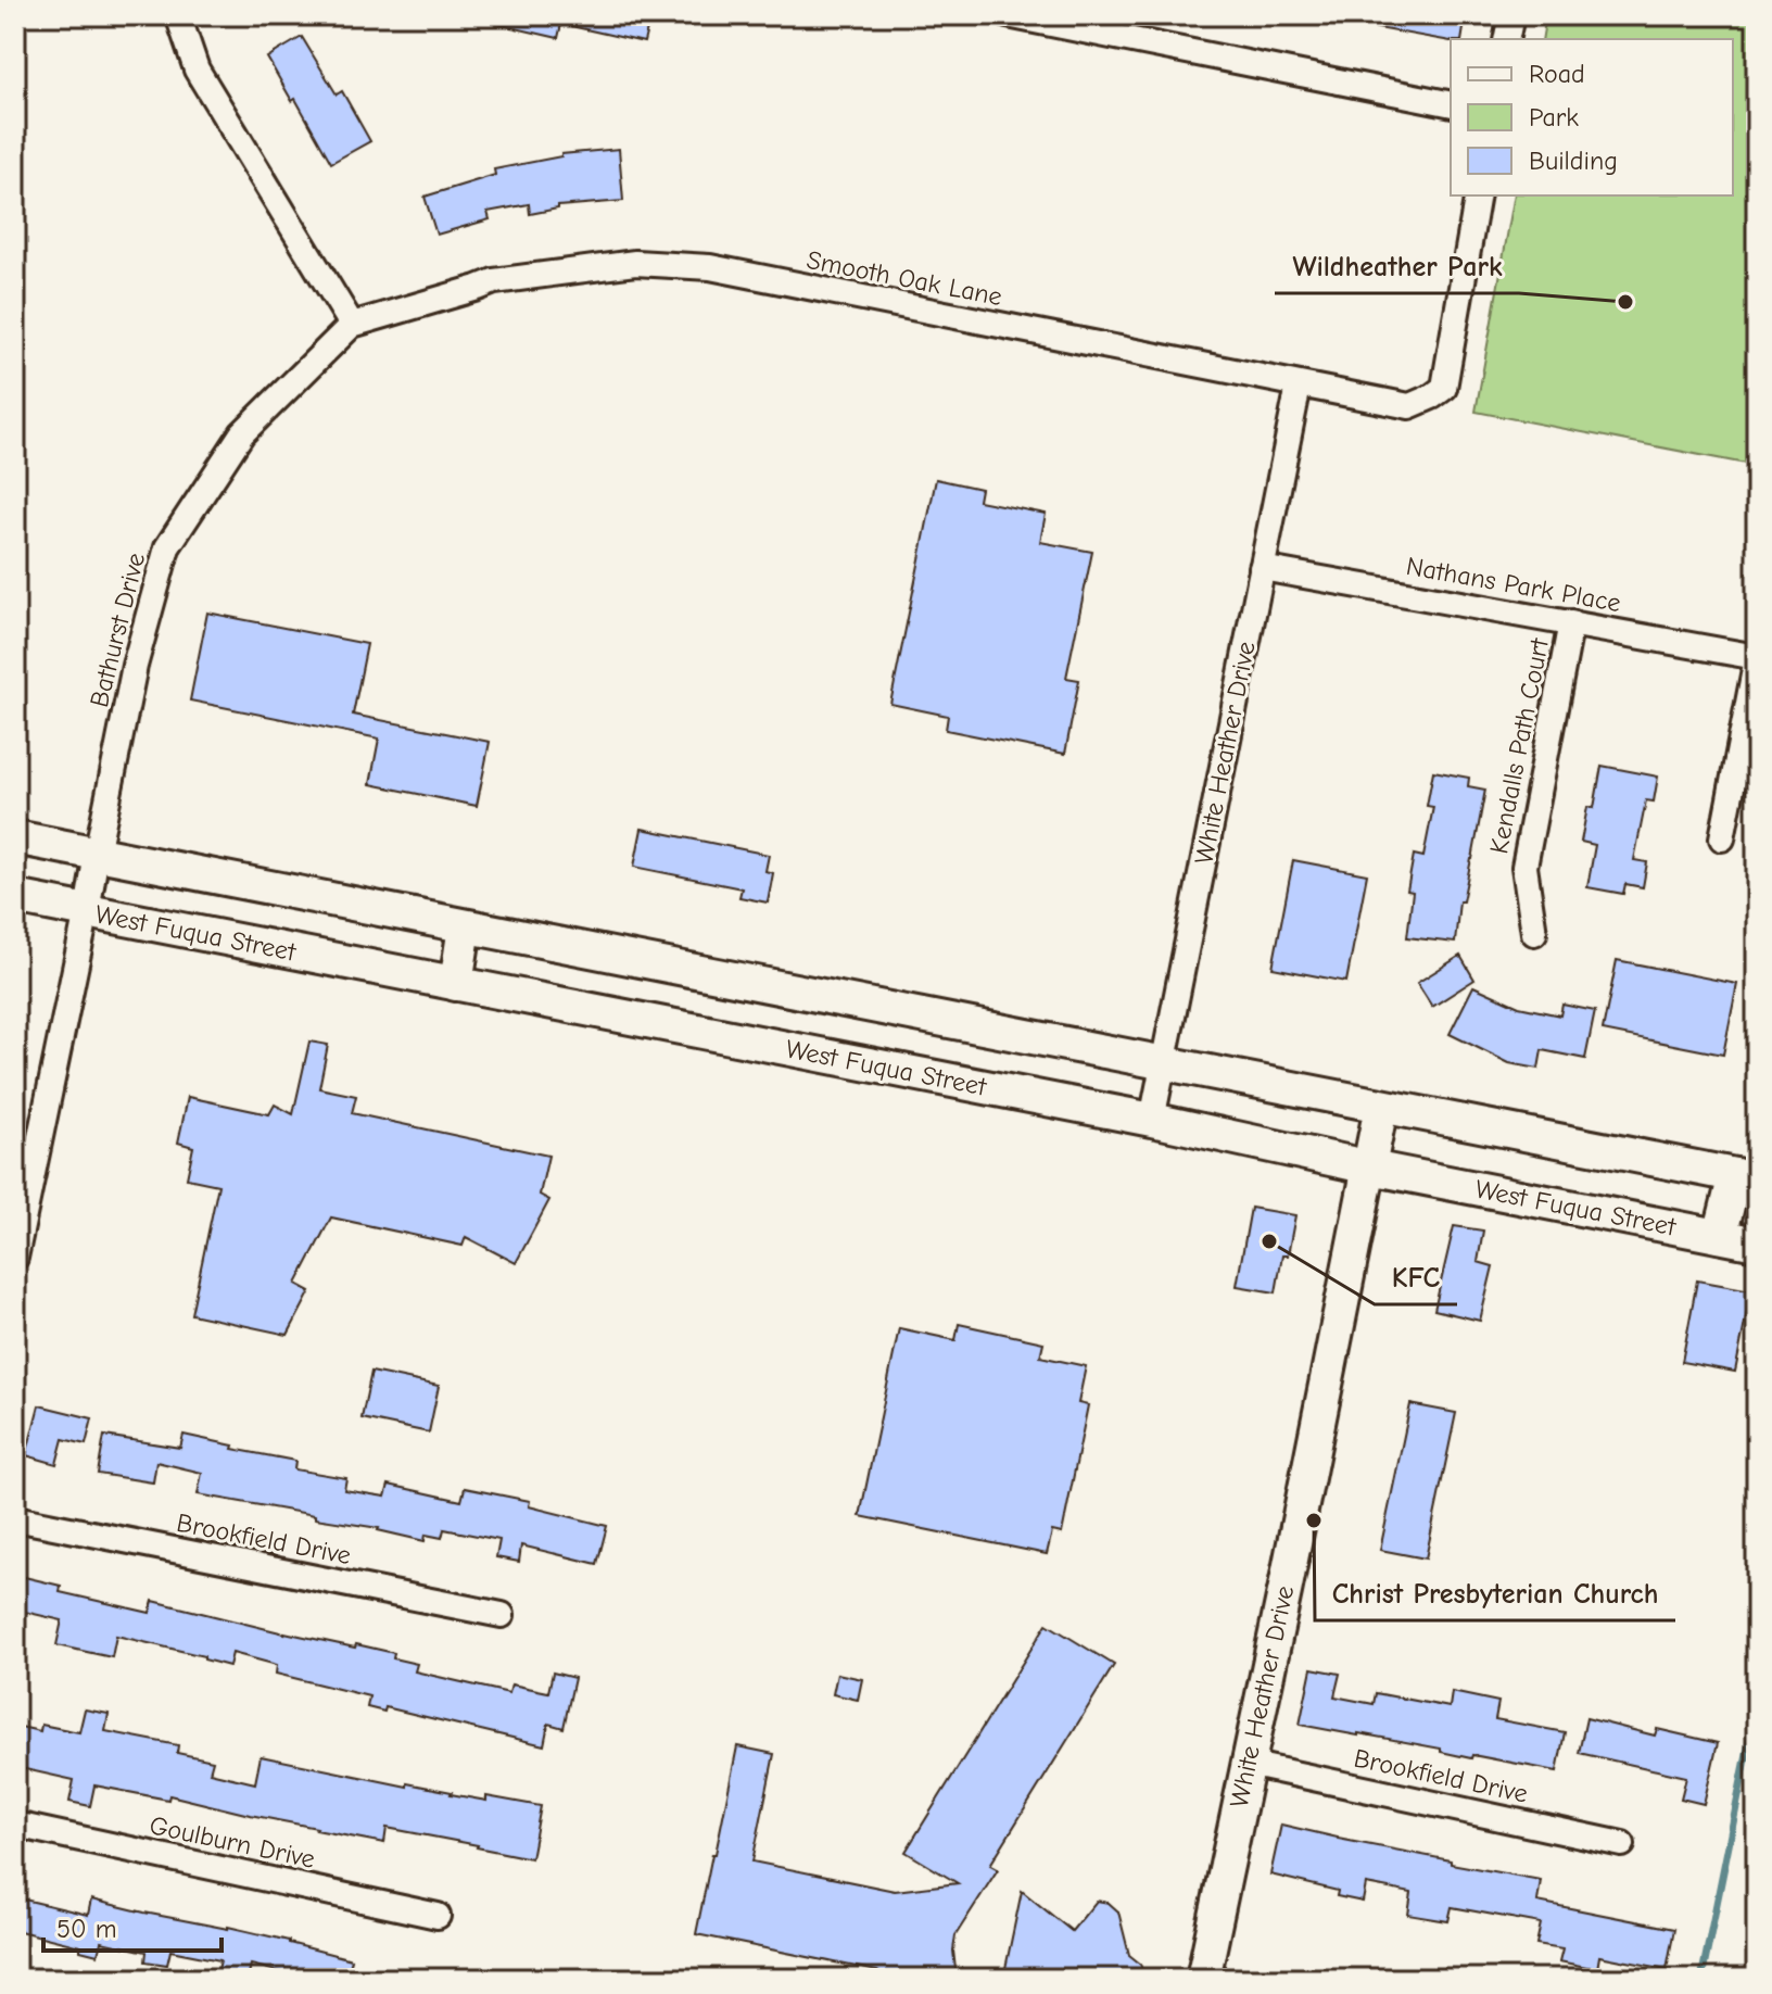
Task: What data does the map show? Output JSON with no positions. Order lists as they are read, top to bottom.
{
  "streets": {
    "main road": ["White Heather Drive", "West Fuqua Street"],
    "street": [
      "Smooth Oak Lane",
      "Nathans Park Place",
      "Bathurst Drive",
      "Kendalls Path Court",
      "Brookfield Drive",
      "Goulburn Drive"
    ]
  },
  "crossings": [
    ["Smooth Oak Lane", "Bathurst Drive"],
    ["Smooth Oak Lane", "White Heather Drive"],
    ["Nathans Park Place", "Kendalls Path Court"],
    ["Nathans Park Place", "White Heather Drive"],
    ["Bathurst Drive", "West Fuqua Street"],
    ["White Heather Drive", "West Fuqua Street"],
    ["White Heather Drive", "Brookfield Drive"]
  ],
  "places": ["Wildheather Park", "KFC", "Christ Presbyterian Church"],
  "legend": ["Road", "Park", "Building"],
  "scale_bar": "50 m"
}
